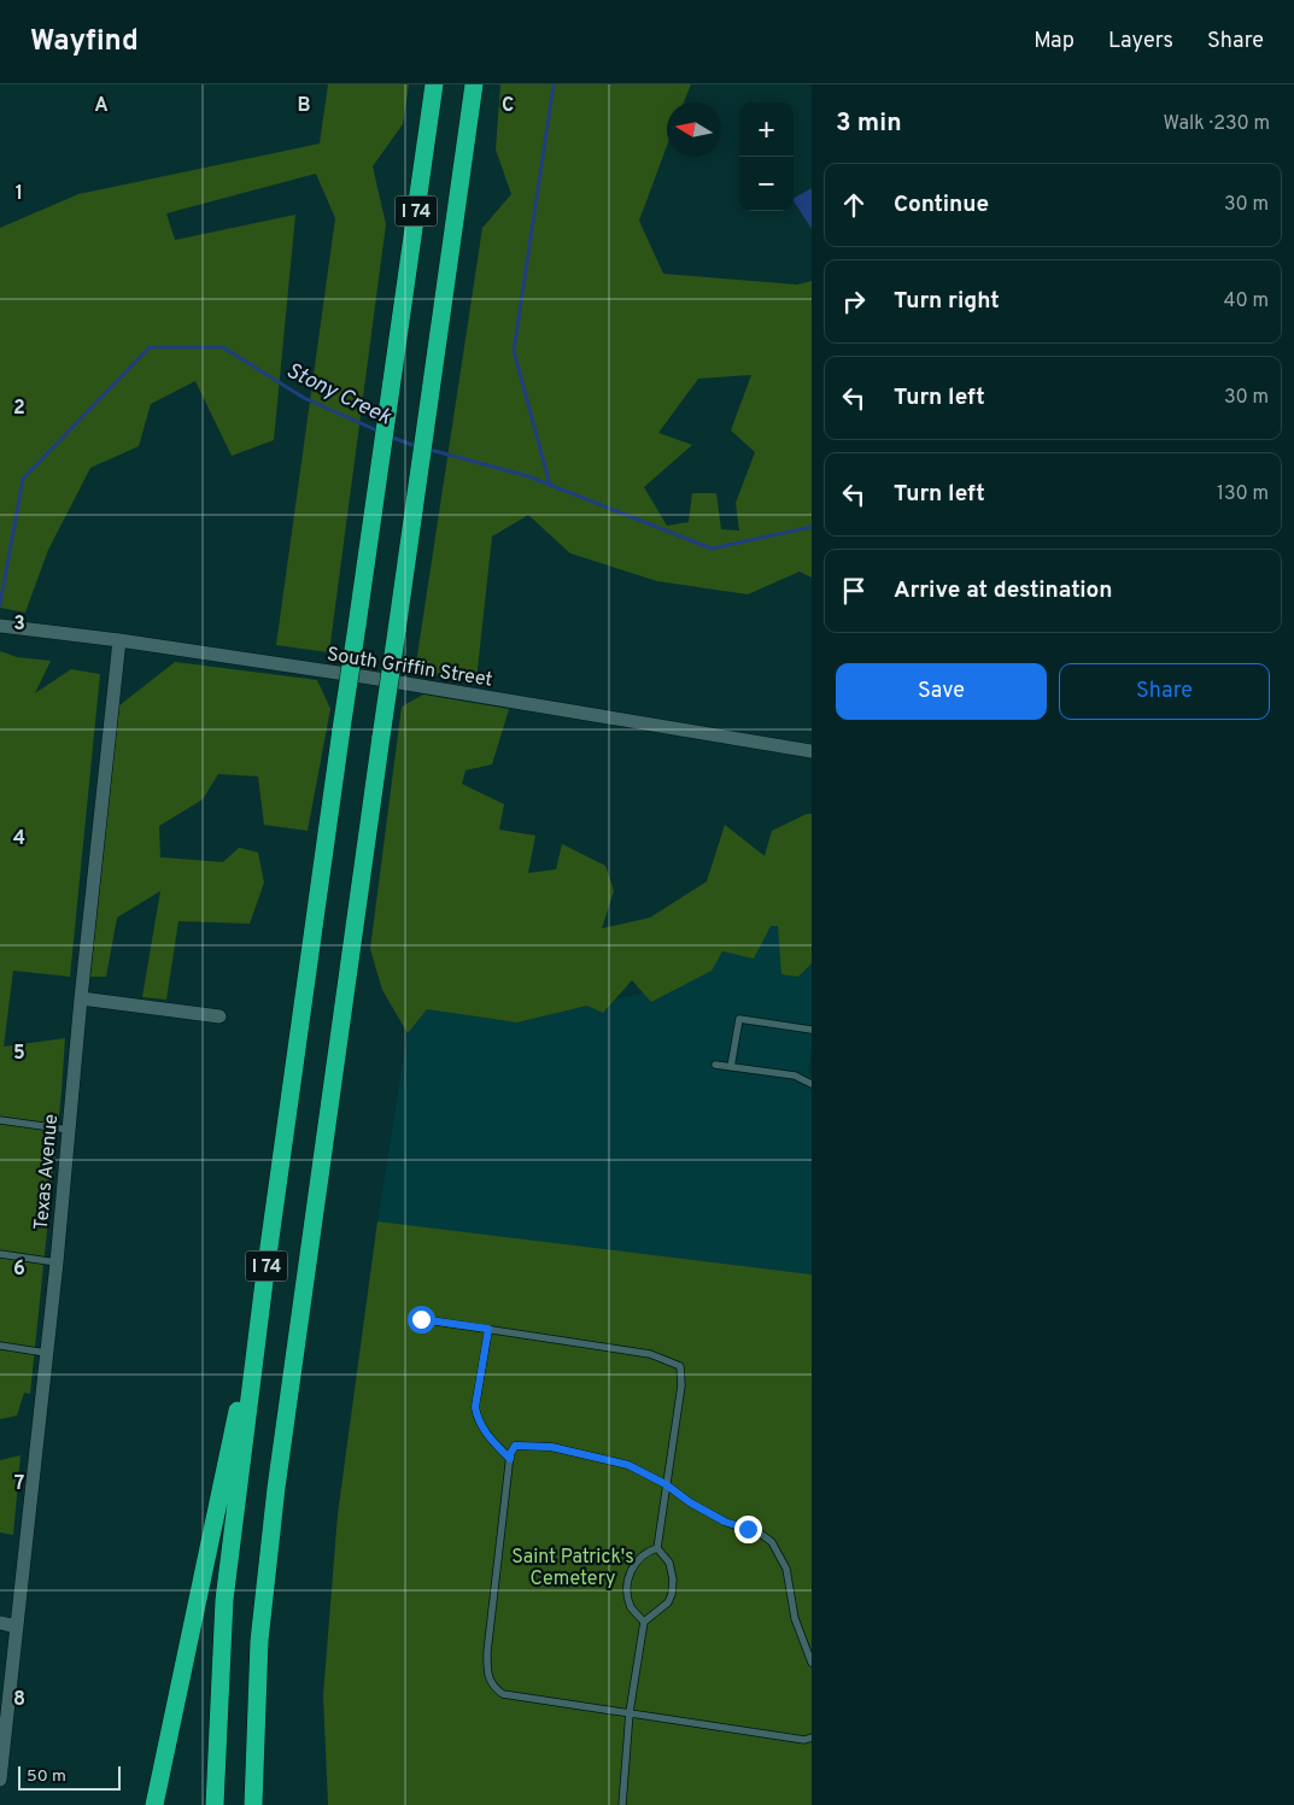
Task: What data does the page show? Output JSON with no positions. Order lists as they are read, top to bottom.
{
  "streets": {
    "highway": ["I 74"],
    "street": ["South Griffin Street", "Texas Avenue"]
  },
  "crossings": [
    ["South Griffin Street", "Texas Avenue"]
  ],
  "water": ["Stony Creek"],
  "parks": ["Saint Patrick's Cemetery"],
  "scale_bar": "50 m",
  "north": "left",
  "page": {
    "header": "Wayfind",
    "nav": ["Map", "Layers", "Share"],
    "heading": ["3 min", "Walk · 230 m"],
    "map_buttons": ["+", "−"],
    "list": [
      ["Continue", "30 m"],
      ["Turn right", "40 m"],
      ["Turn left", "30 m"],
      ["Turn left", "130 m"],
      "Arrive at destination"
    ],
    "buttons": ["Save", "Share"],
    "scale": "50 m"
  },
  "grid": {
    "columns": ["A", "B", "C"],
    "rows": [
      "1",
      "2",
      "3",
      "4",
      "5",
      "6",
      "7",
      "8"
    ]
  }
}
